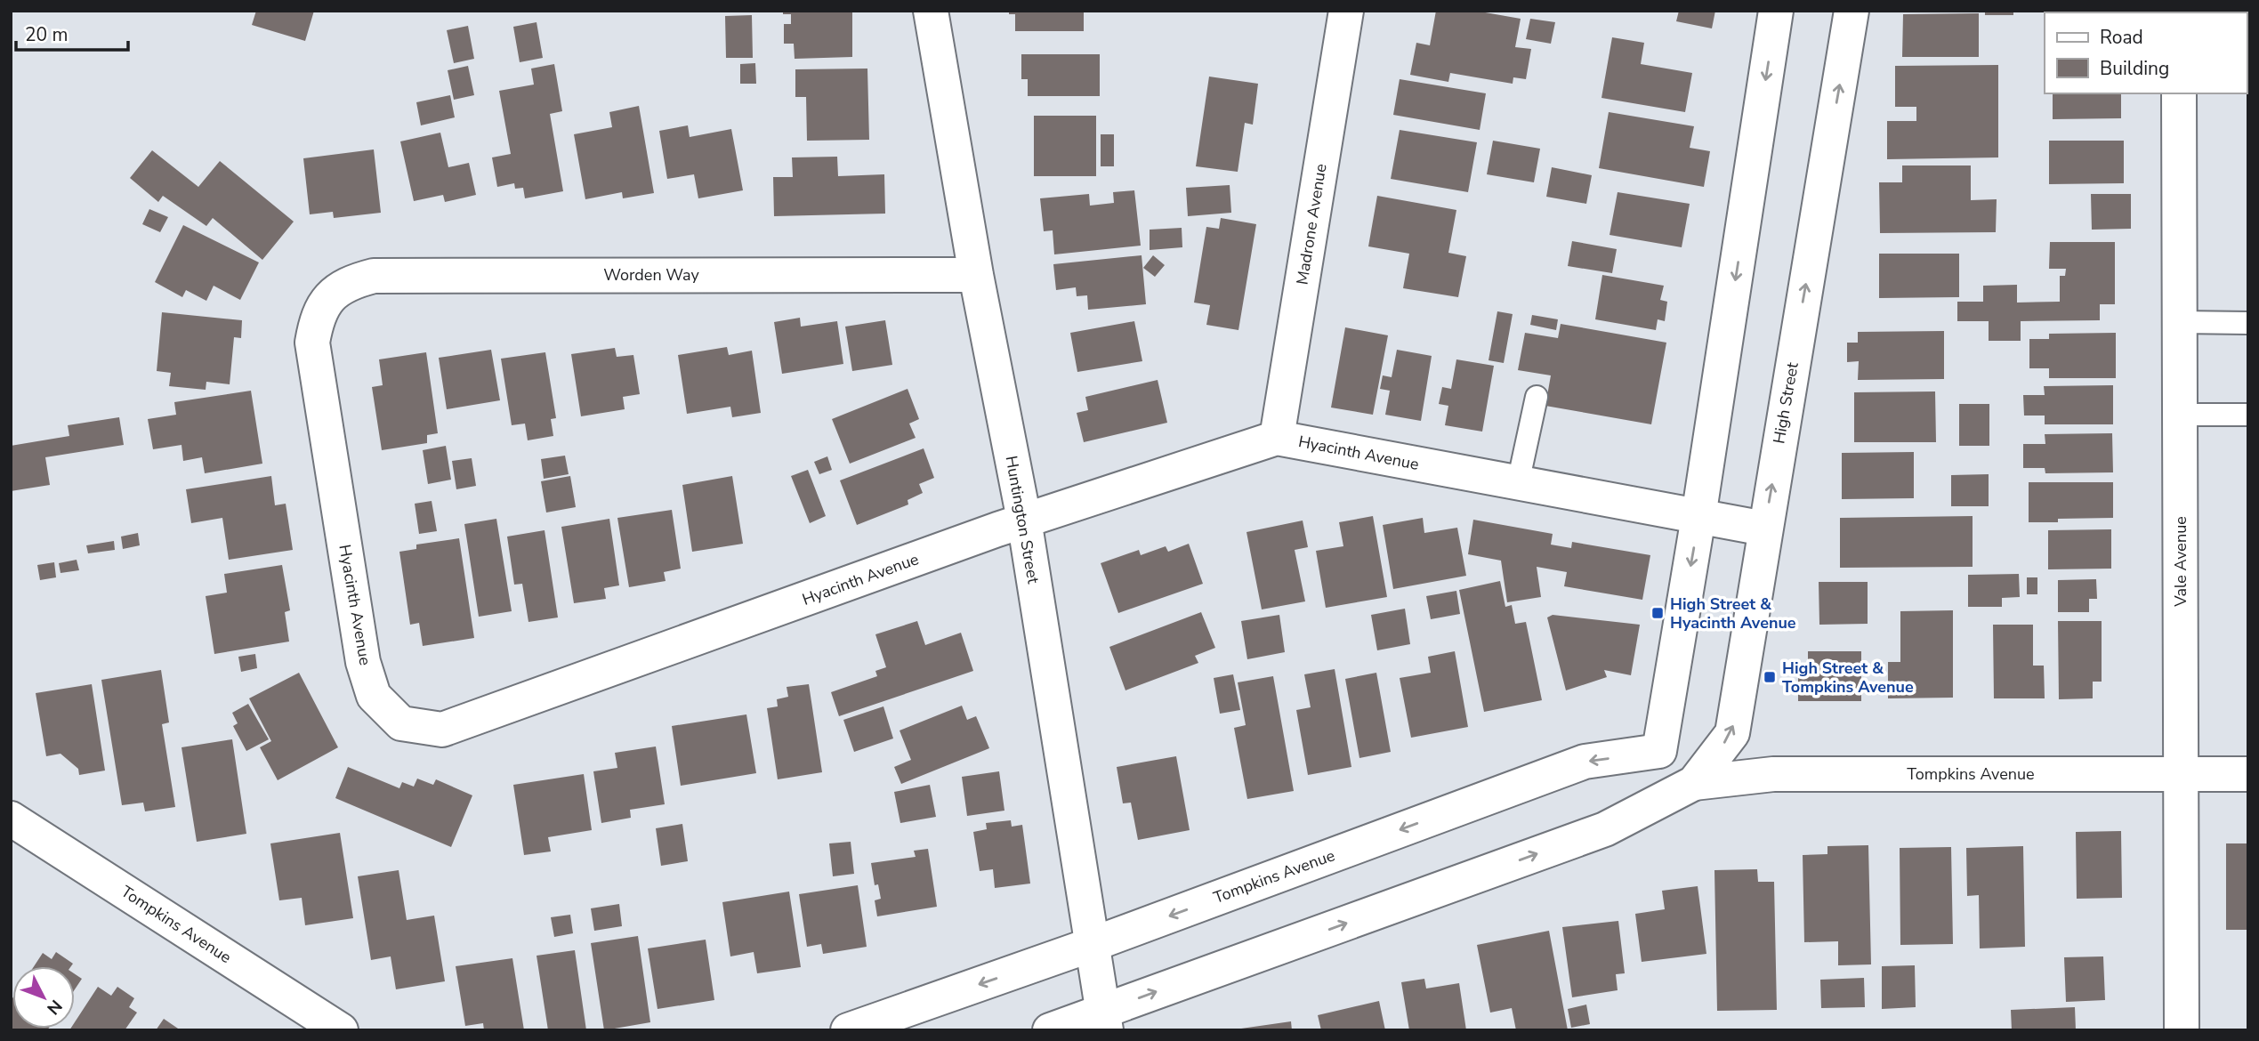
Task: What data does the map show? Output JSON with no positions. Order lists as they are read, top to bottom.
{
  "streets": {
    "street": [
      "Madrone Avenue",
      "Worden Way",
      "High Street",
      "Hyacinth Avenue",
      "Huntington Street",
      "Vale Avenue",
      "Tompkins Avenue"
    ]
  },
  "crossings": [
    ["Madrone Avenue", "Hyacinth Avenue"],
    ["Worden Way", "Hyacinth Avenue"],
    ["Worden Way", "Huntington Street"],
    ["High Street", "Hyacinth Avenue"],
    ["High Street", "Tompkins Avenue"],
    ["Hyacinth Avenue", "Huntington Street"],
    ["Huntington Street", "Tompkins Avenue"],
    ["Vale Avenue", "Tompkins Avenue"]
  ],
  "places": {
    "transit": ["High Street & Hyacinth Avenue", "High Street & Tompkins Avenue"]
  },
  "legend": ["Road", "Building"],
  "scale_bar": "20 m",
  "north": "bottom right"
}
